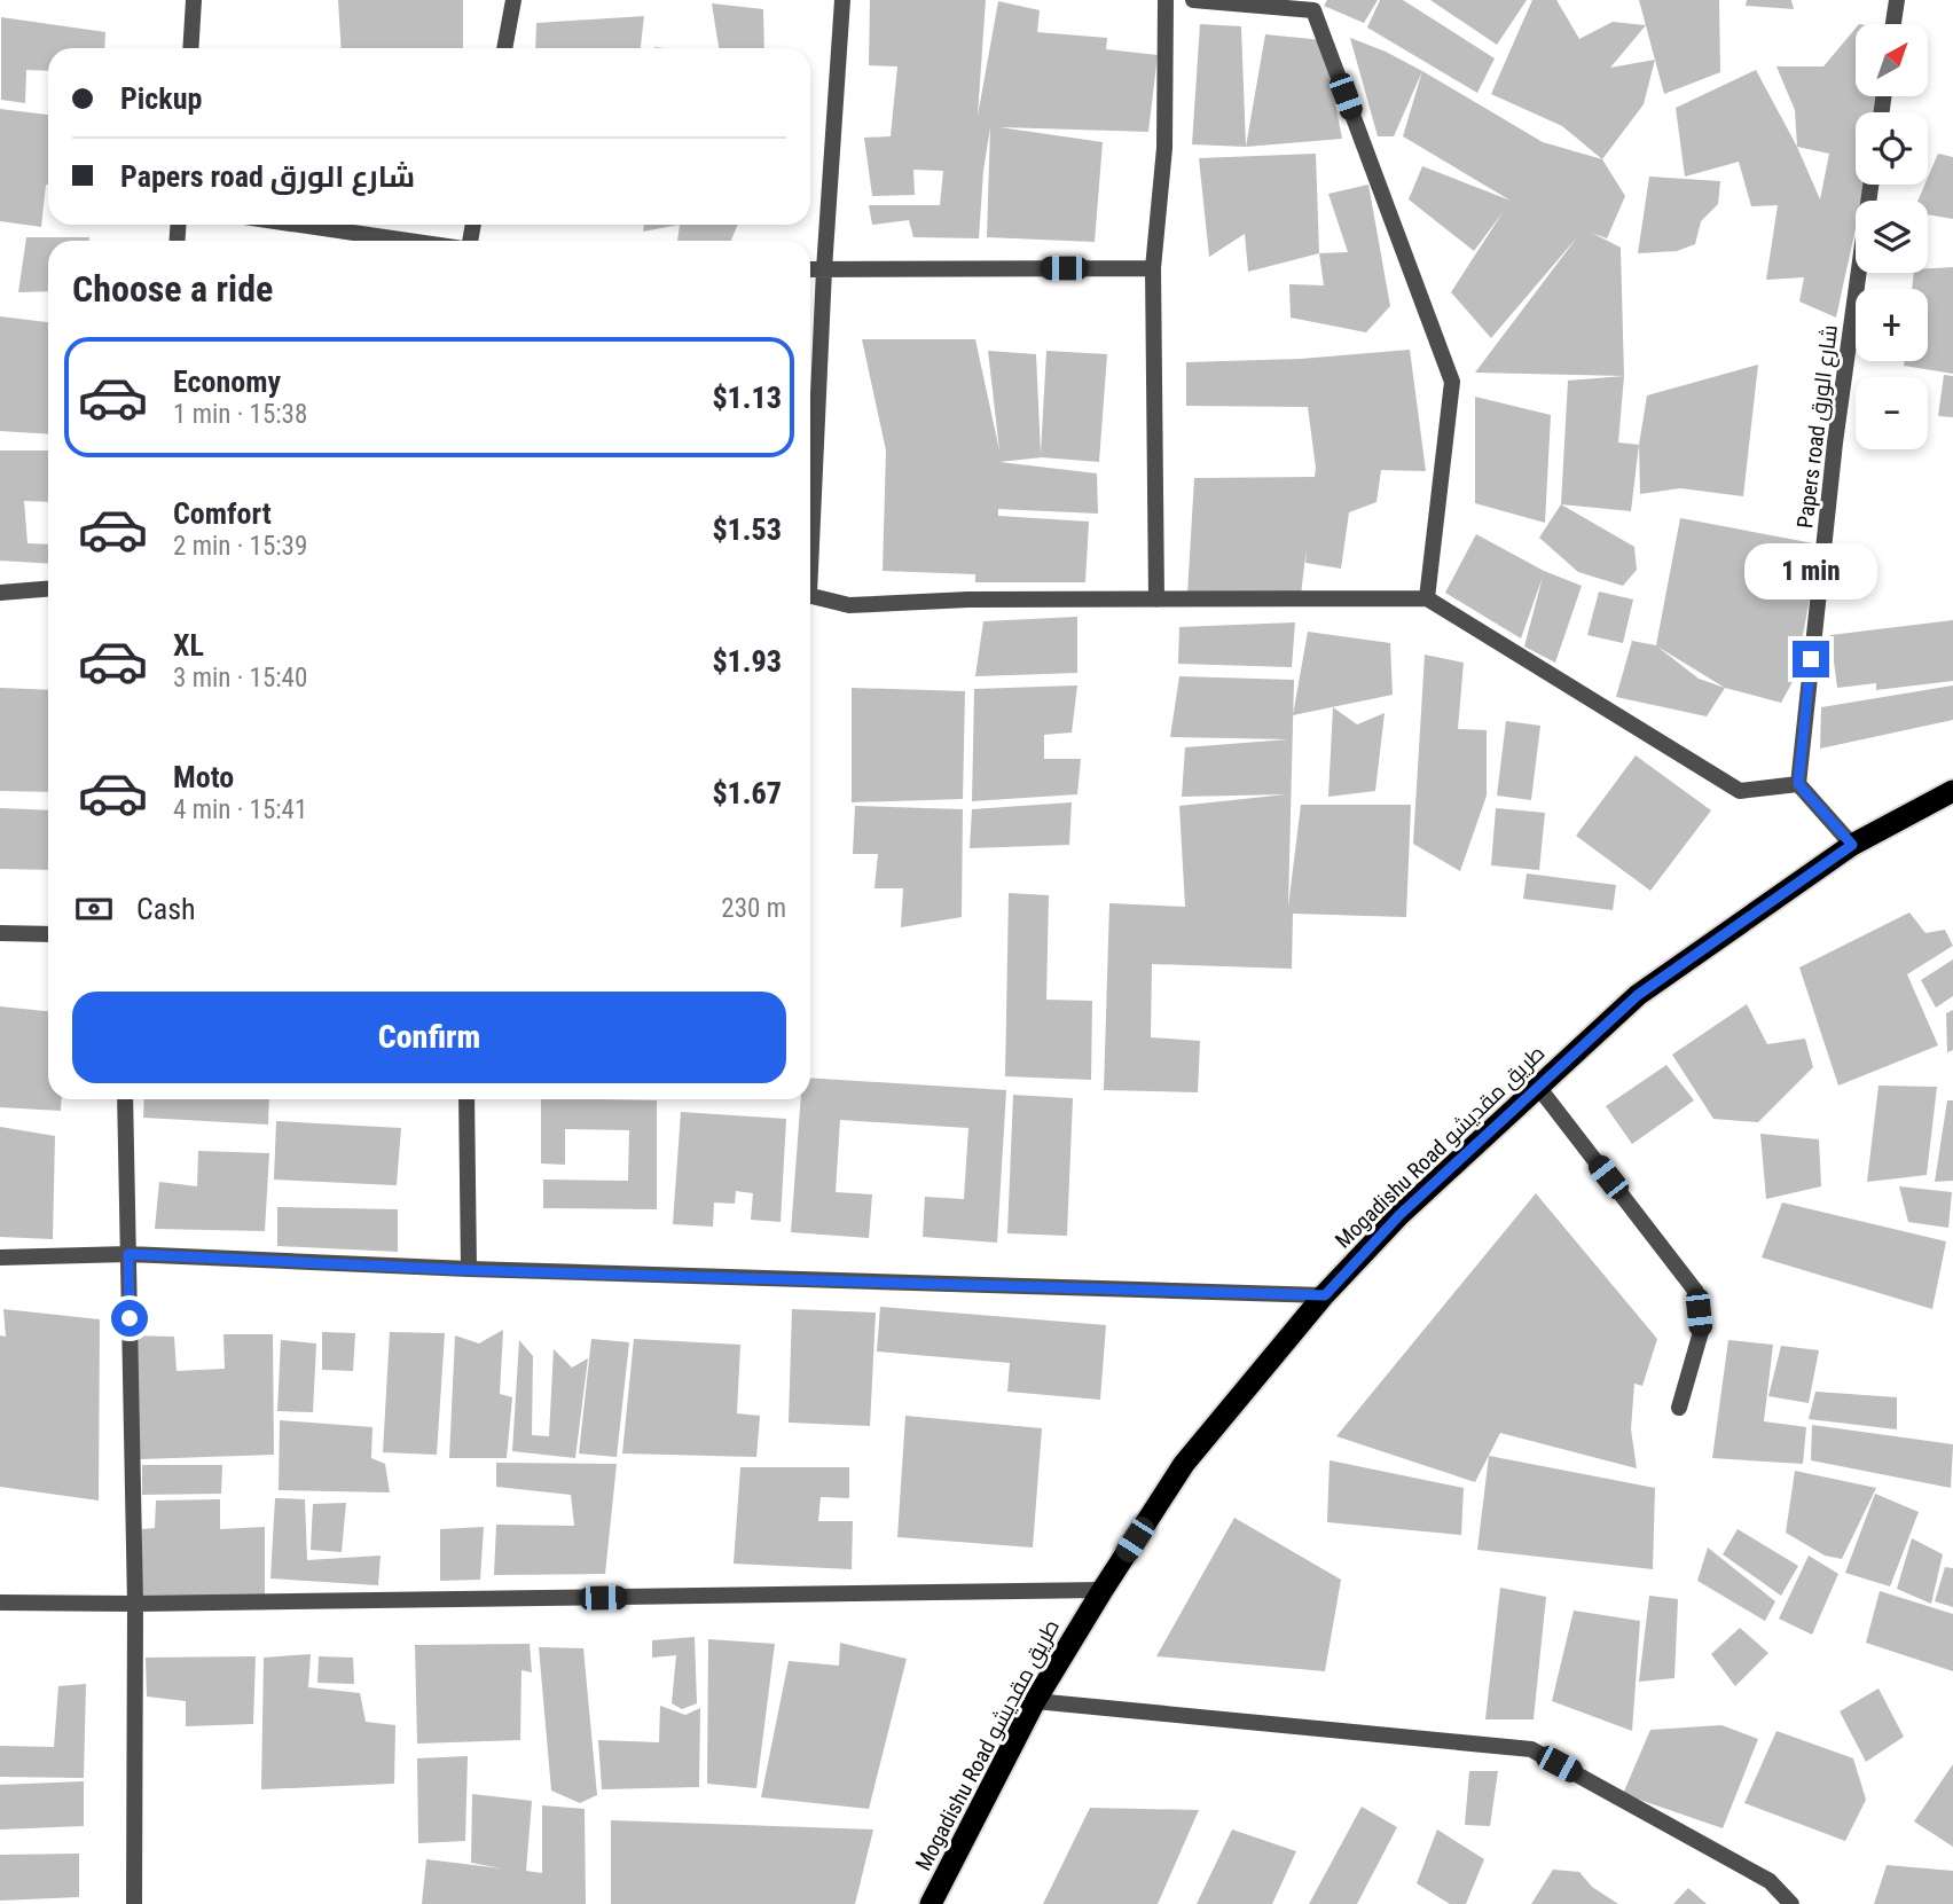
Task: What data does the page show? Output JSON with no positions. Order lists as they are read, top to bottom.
{
  "streets": {
    "highway": ["Mogadishu Road طريق مقديشو"],
    "street": ["Papers road شارع الورق"]
  },
  "north": "top right",
  "page": {
    "map_buttons": ["+", "−"],
    "banner": ["Pickup", "Papers road شارع الورق"],
    "heading": "Choose a ride",
    "list": [
      {
        "name": "Economy",
        "note": "1 min · 15:38",
        "value": "$1.13"
      },
      {
        "name": "Comfort",
        "note": "2 min · 15:39",
        "value": "$1.53"
      },
      {
        "name": "XL",
        "note": "3 min · 15:40",
        "value": "$1.93"
      },
      {
        "name": "Moto",
        "note": "4 min · 15:41",
        "value": "$1.67"
      }
    ],
    "bubble": "1 min",
    "pay": ["Cash", "230 m"],
    "buttons": "Confirm"
  }
}
